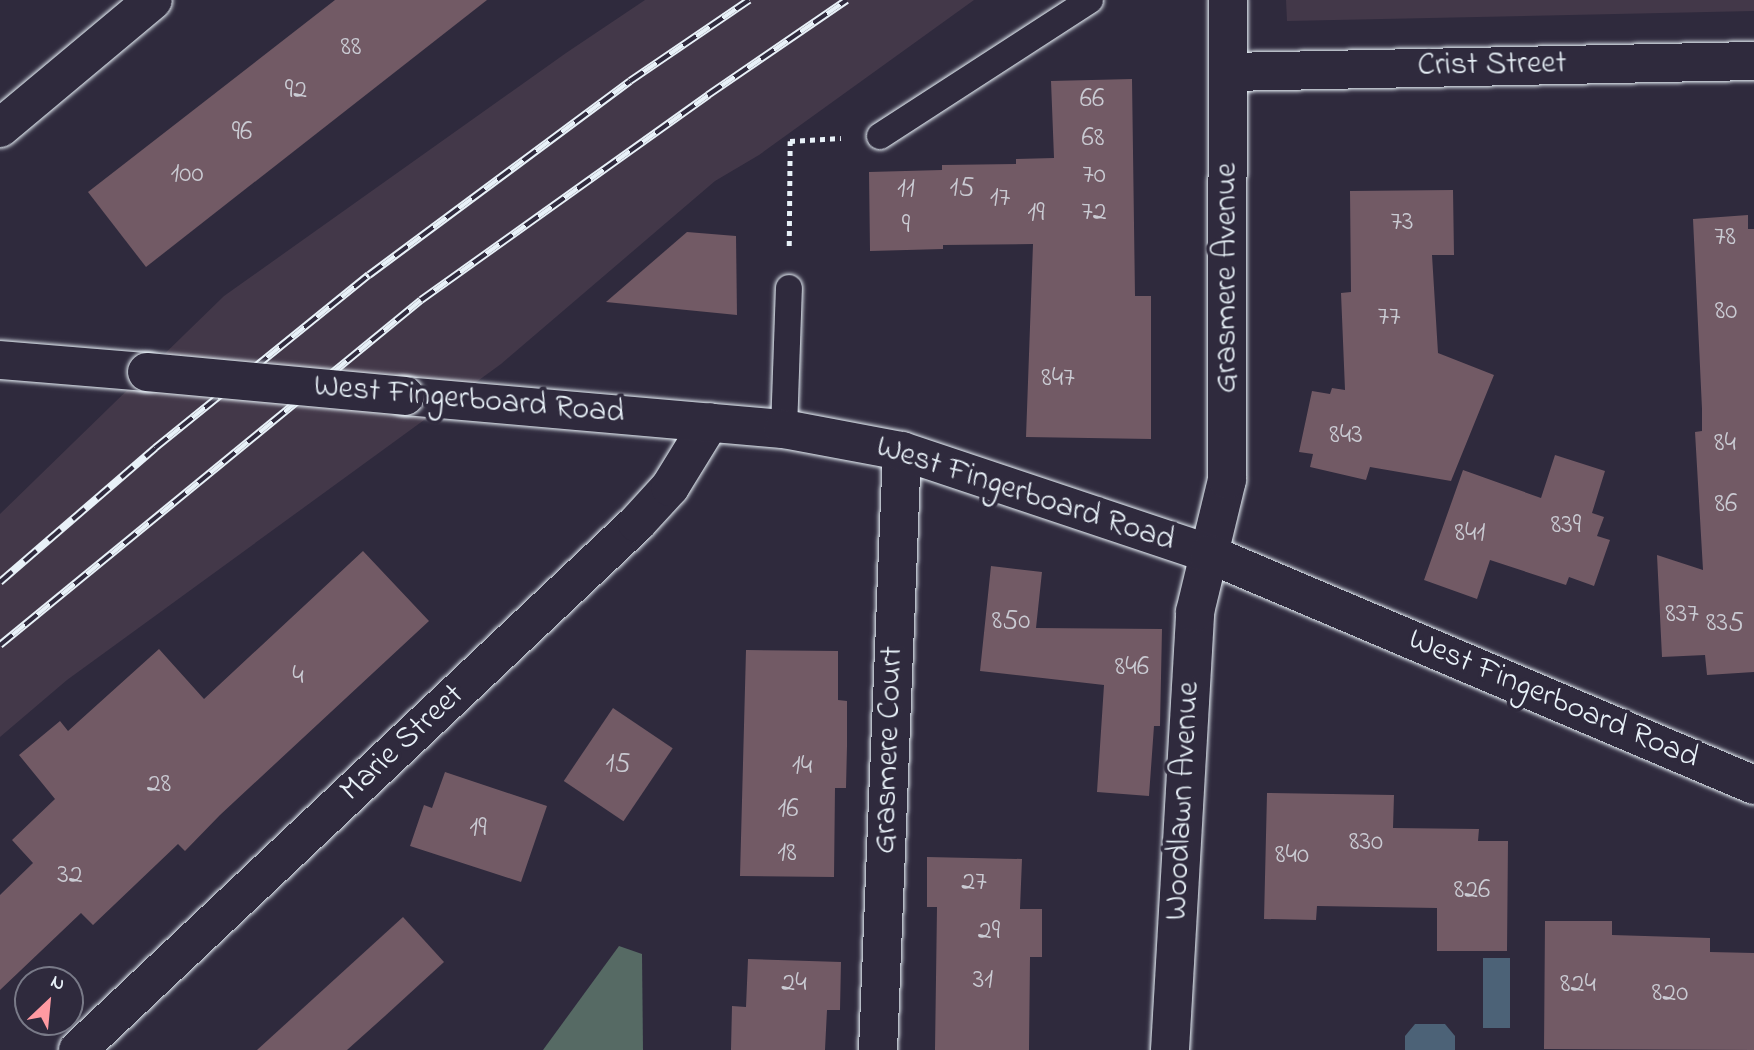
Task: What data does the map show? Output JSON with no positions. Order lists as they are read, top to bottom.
{
  "streets": {
    "street": [
      "Crist Street",
      "Grasmere Avenue",
      "West Fingerboard Road",
      "Marie Street",
      "Grasmere Court",
      "Woodlawn Avenue"
    ]
  },
  "crossings": [
    ["Crist Street", "Grasmere Avenue"],
    ["Grasmere Avenue", "West Fingerboard Road"],
    ["Grasmere Avenue", "Woodlawn Avenue"],
    ["West Fingerboard Road", "Marie Street"],
    ["West Fingerboard Road", "Grasmere Court"],
    ["West Fingerboard Road", "Woodlawn Avenue"]
  ],
  "house_numbers": [
    "88",
    "92",
    "66",
    "96",
    "68",
    "100",
    "70",
    "15",
    "11",
    "17",
    "72",
    "19",
    "73",
    "9",
    "78",
    "80",
    "77",
    "847",
    "843",
    "84",
    "86",
    "839",
    "841",
    "837",
    "850",
    "835",
    "846",
    "4",
    "15",
    "14",
    "28",
    "16",
    "19",
    "830",
    "18",
    "840",
    "32",
    "27",
    "826",
    "29",
    "31",
    "24",
    "824",
    "820"
  ],
  "north": "top right"
}
